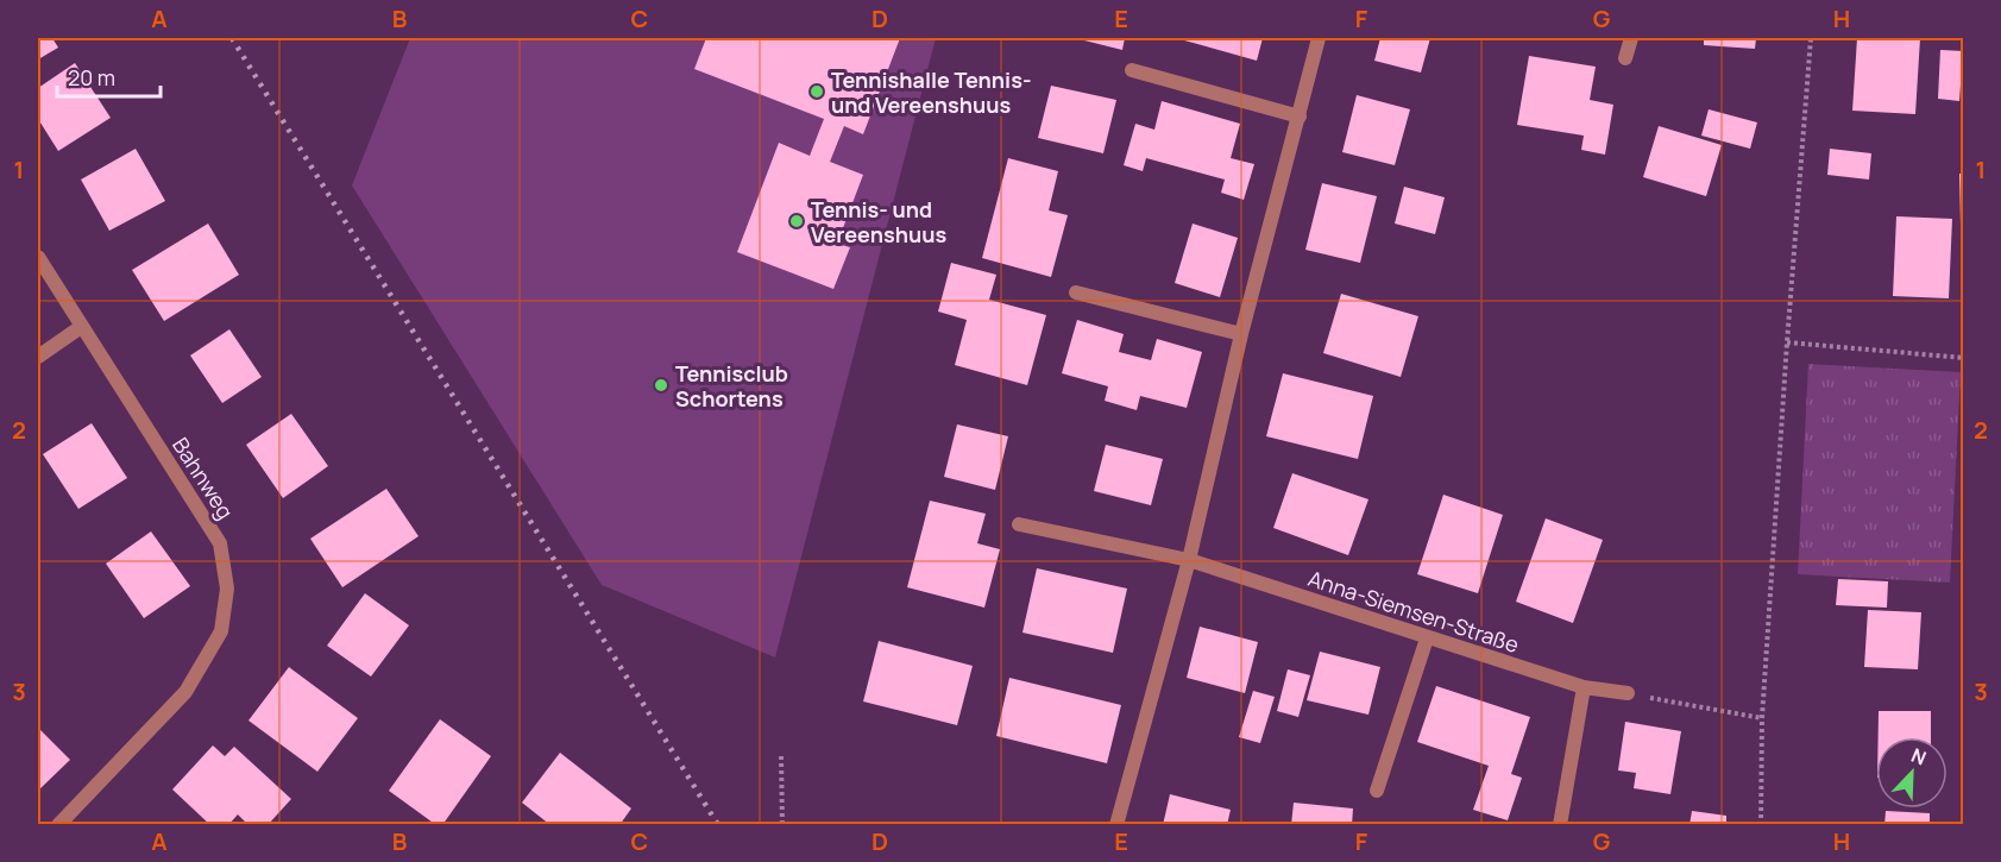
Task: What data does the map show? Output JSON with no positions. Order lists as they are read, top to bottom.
{
  "streets": {
    "street": ["Bahnweg", "Anna-Siemsen-Straße"]
  },
  "places": ["Tennishalle Tennis- und Vereenshuus", "Tennis- und Vereenshuus", "Tennisclub Schortens"],
  "scale_bar": "20 m",
  "north": "top right",
  "grid": {
    "columns": [
      "A",
      "B",
      "C",
      "D",
      "E",
      "F",
      "G",
      "H"
    ],
    "rows": ["1", "2", "3"]
  }
}
